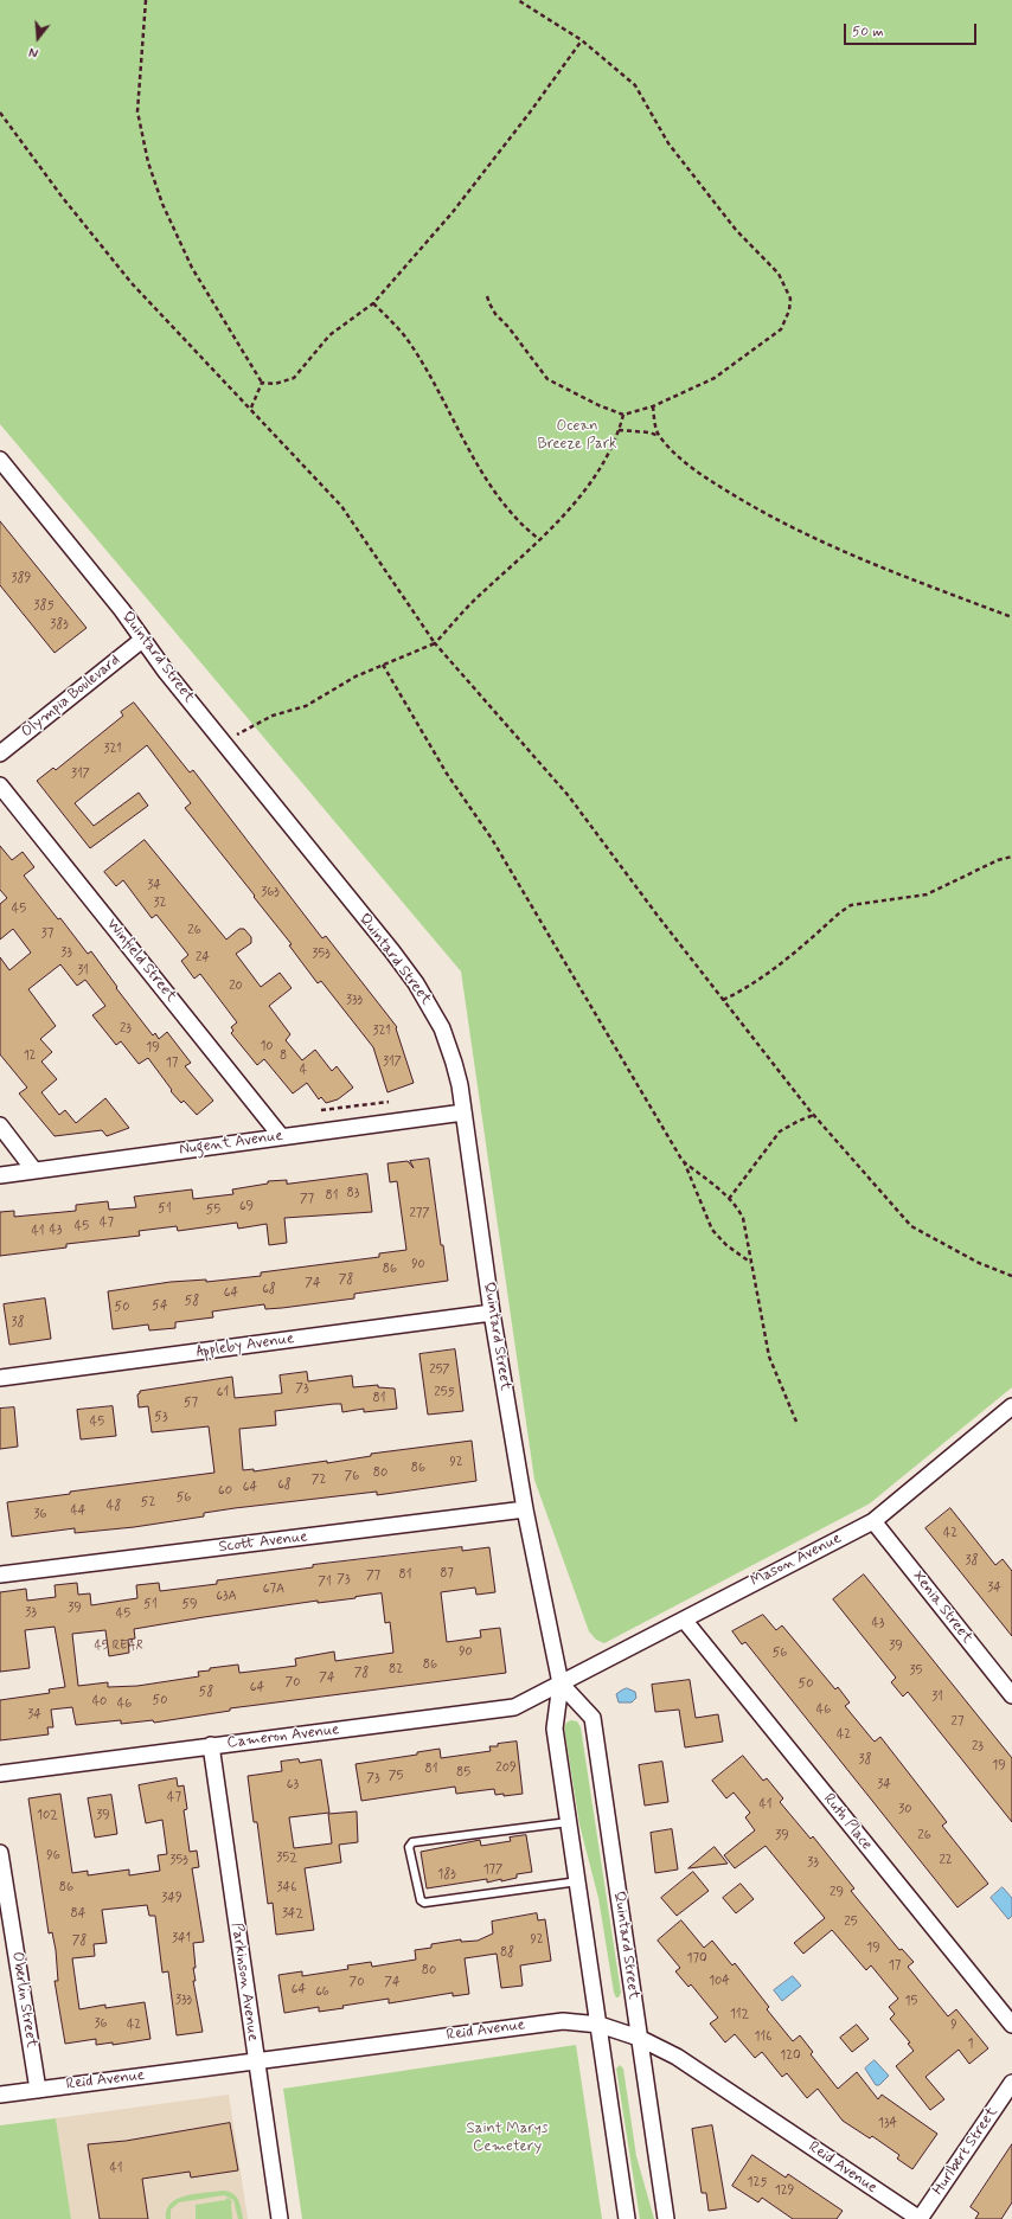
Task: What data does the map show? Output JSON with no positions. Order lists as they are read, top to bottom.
{
  "streets": {
    "street": [
      "Quintard Street",
      "Olympia Boulevard",
      "Winfield Street",
      "Nugent Avenue",
      "Appleby Avenue",
      "Scott Avenue",
      "Mason Avenue",
      "Xenia Street",
      "Cameron Avenue",
      "Ruth Place",
      "Parkinson Avenue",
      "Oberlin Street",
      "Reid Avenue",
      "Hurlbert Street"
    ]
  },
  "crossings": [
    ["Quintard Street", "Olympia Boulevard"],
    ["Quintard Street", "Nugent Avenue"],
    ["Quintard Street", "Appleby Avenue"],
    ["Quintard Street", "Scott Avenue"],
    ["Quintard Street", "Mason Avenue"],
    ["Quintard Street", "Cameron Avenue"],
    ["Quintard Street", "Reid Avenue"],
    ["Winfield Street", "Nugent Avenue"],
    ["Mason Avenue", "Xenia Street"],
    ["Mason Avenue", "Cameron Avenue"],
    ["Mason Avenue", "Ruth Place"],
    ["Cameron Avenue", "Parkinson Avenue"],
    ["Parkinson Avenue", "Reid Avenue"],
    ["Oberlin Street", "Reid Avenue"],
    ["Reid Avenue", "Hurlbert Street"]
  ],
  "parks": ["Ocean Breeze Park", "Saint Marys Cemetery"],
  "house_numbers": [
    "389",
    "385",
    "383",
    "321",
    "317",
    "34",
    "363",
    "32",
    "45",
    "26",
    "37",
    "33",
    "353",
    "24",
    "31",
    "20",
    "333",
    "23",
    "321",
    "10",
    "19",
    "12",
    "8",
    "317",
    "17",
    "4",
    "83",
    "81",
    "77",
    "69",
    "51",
    "55",
    "277",
    "47",
    "45",
    "43",
    "41",
    "90",
    "86",
    "78",
    "74",
    "68",
    "64",
    "58",
    "54",
    "50",
    "38",
    "257",
    "73",
    "61",
    "255",
    "81",
    "57",
    "53",
    "45",
    "92",
    "86",
    "80",
    "76",
    "72",
    "68",
    "64",
    "60",
    "56",
    "52",
    "48",
    "44",
    "36",
    "42",
    "38",
    "87",
    "81",
    "77",
    "73",
    "71",
    "34",
    "67A",
    "63A",
    "51",
    "59",
    "39",
    "33",
    "45",
    "43",
    "45 REAR",
    "39",
    "90",
    "56",
    "86",
    "82",
    "35",
    "78",
    "74",
    "70",
    "50",
    "64",
    "58",
    "31",
    "50",
    "40",
    "46",
    "46",
    "34",
    "27",
    "42",
    "23",
    "38",
    "19",
    "209",
    "81",
    "85",
    "75",
    "73",
    "63",
    "34",
    "47",
    "41",
    "30",
    "102",
    "39",
    "39",
    "26",
    "96",
    "352",
    "353",
    "22",
    "33",
    "177",
    "183",
    "86",
    "346",
    "29",
    "349",
    "84",
    "342",
    "25",
    "341",
    "92",
    "78",
    "19",
    "88",
    "170",
    "17",
    "80",
    "104",
    "70",
    "74",
    "64",
    "66",
    "333",
    "15",
    "112",
    "36",
    "42",
    "9",
    "116",
    "1",
    "120",
    "134",
    "41",
    "125",
    "129"
  ],
  "scale_bar": "50 m",
  "north": "bottom"
}
